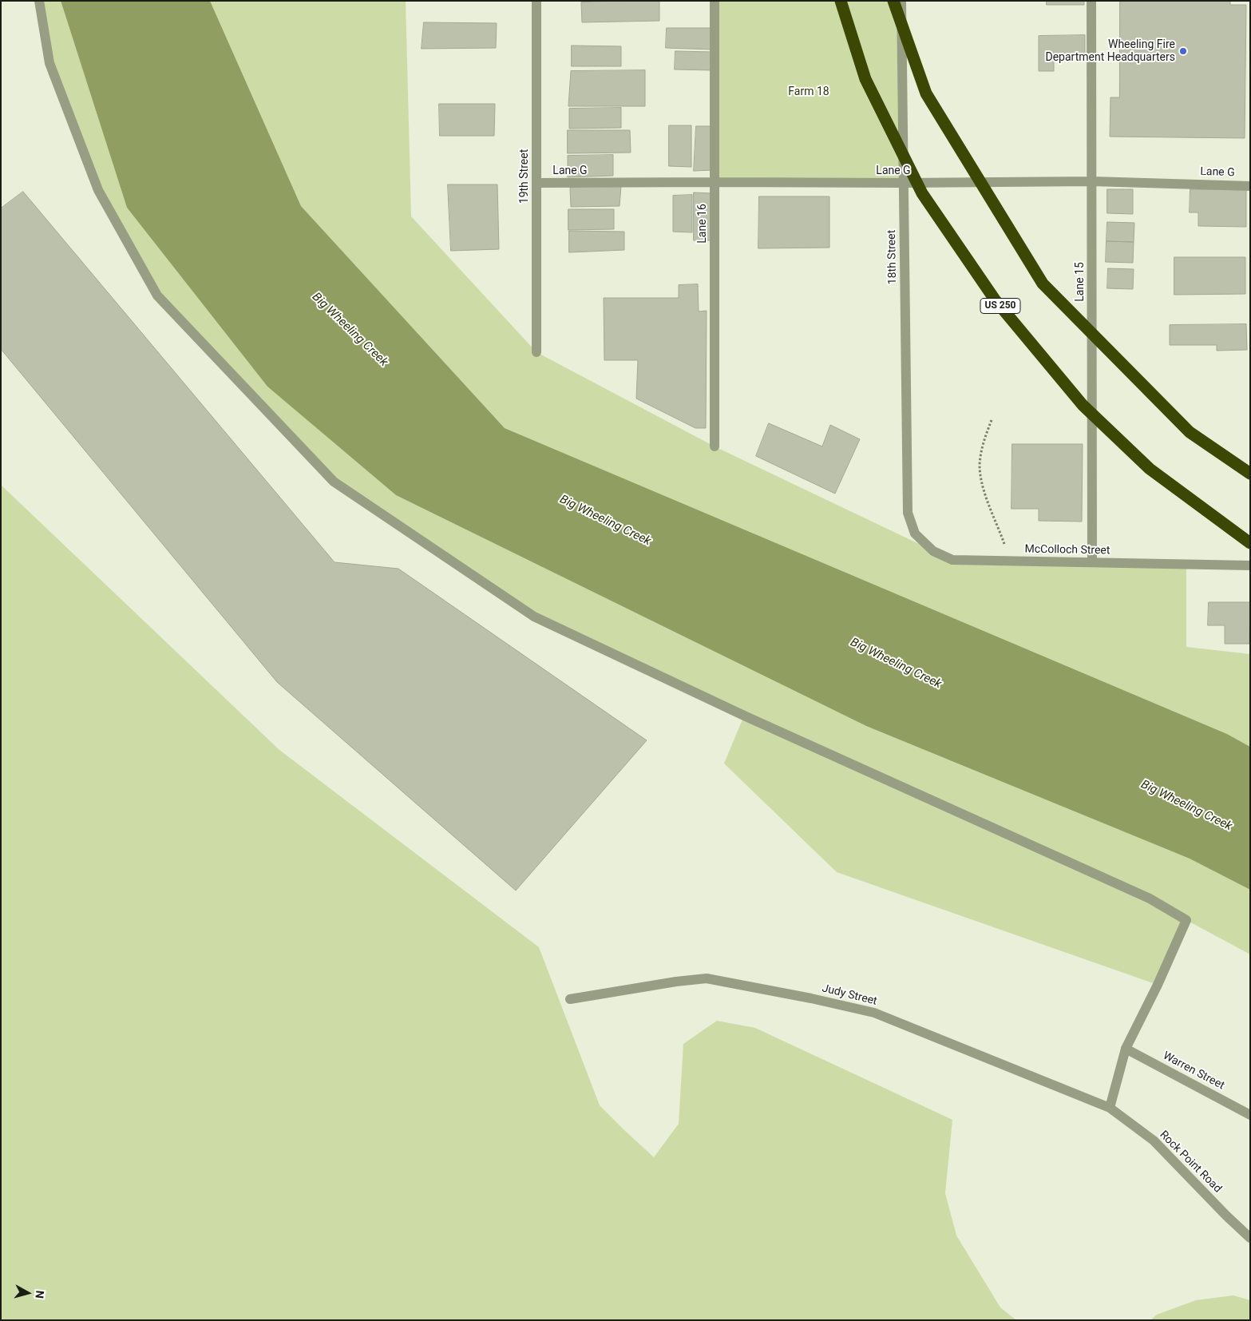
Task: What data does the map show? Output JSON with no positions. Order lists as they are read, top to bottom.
{
  "streets": {
    "highway": ["US 250"],
    "street": [
      "Lane G",
      "19th Street",
      "Lane 16",
      "18th Street",
      "Lane 15",
      "McColloch Street",
      "Judy Street",
      "Warren Street",
      "Rock Point Road"
    ]
  },
  "crossings": [
    ["Lane G", "19th Street"],
    ["Lane G", "Lane 16"],
    ["Lane G", "18th Street"],
    ["Lane G", "Lane 15"],
    ["18th Street", "McColloch Street"],
    ["Lane 15", "McColloch Street"],
    ["Judy Street", "Rock Point Road"]
  ],
  "water": ["Big Wheeling Creek"],
  "parks": ["Farm 18"],
  "places": ["Wheeling Fire Department Headquarters"],
  "north": "right"
}
